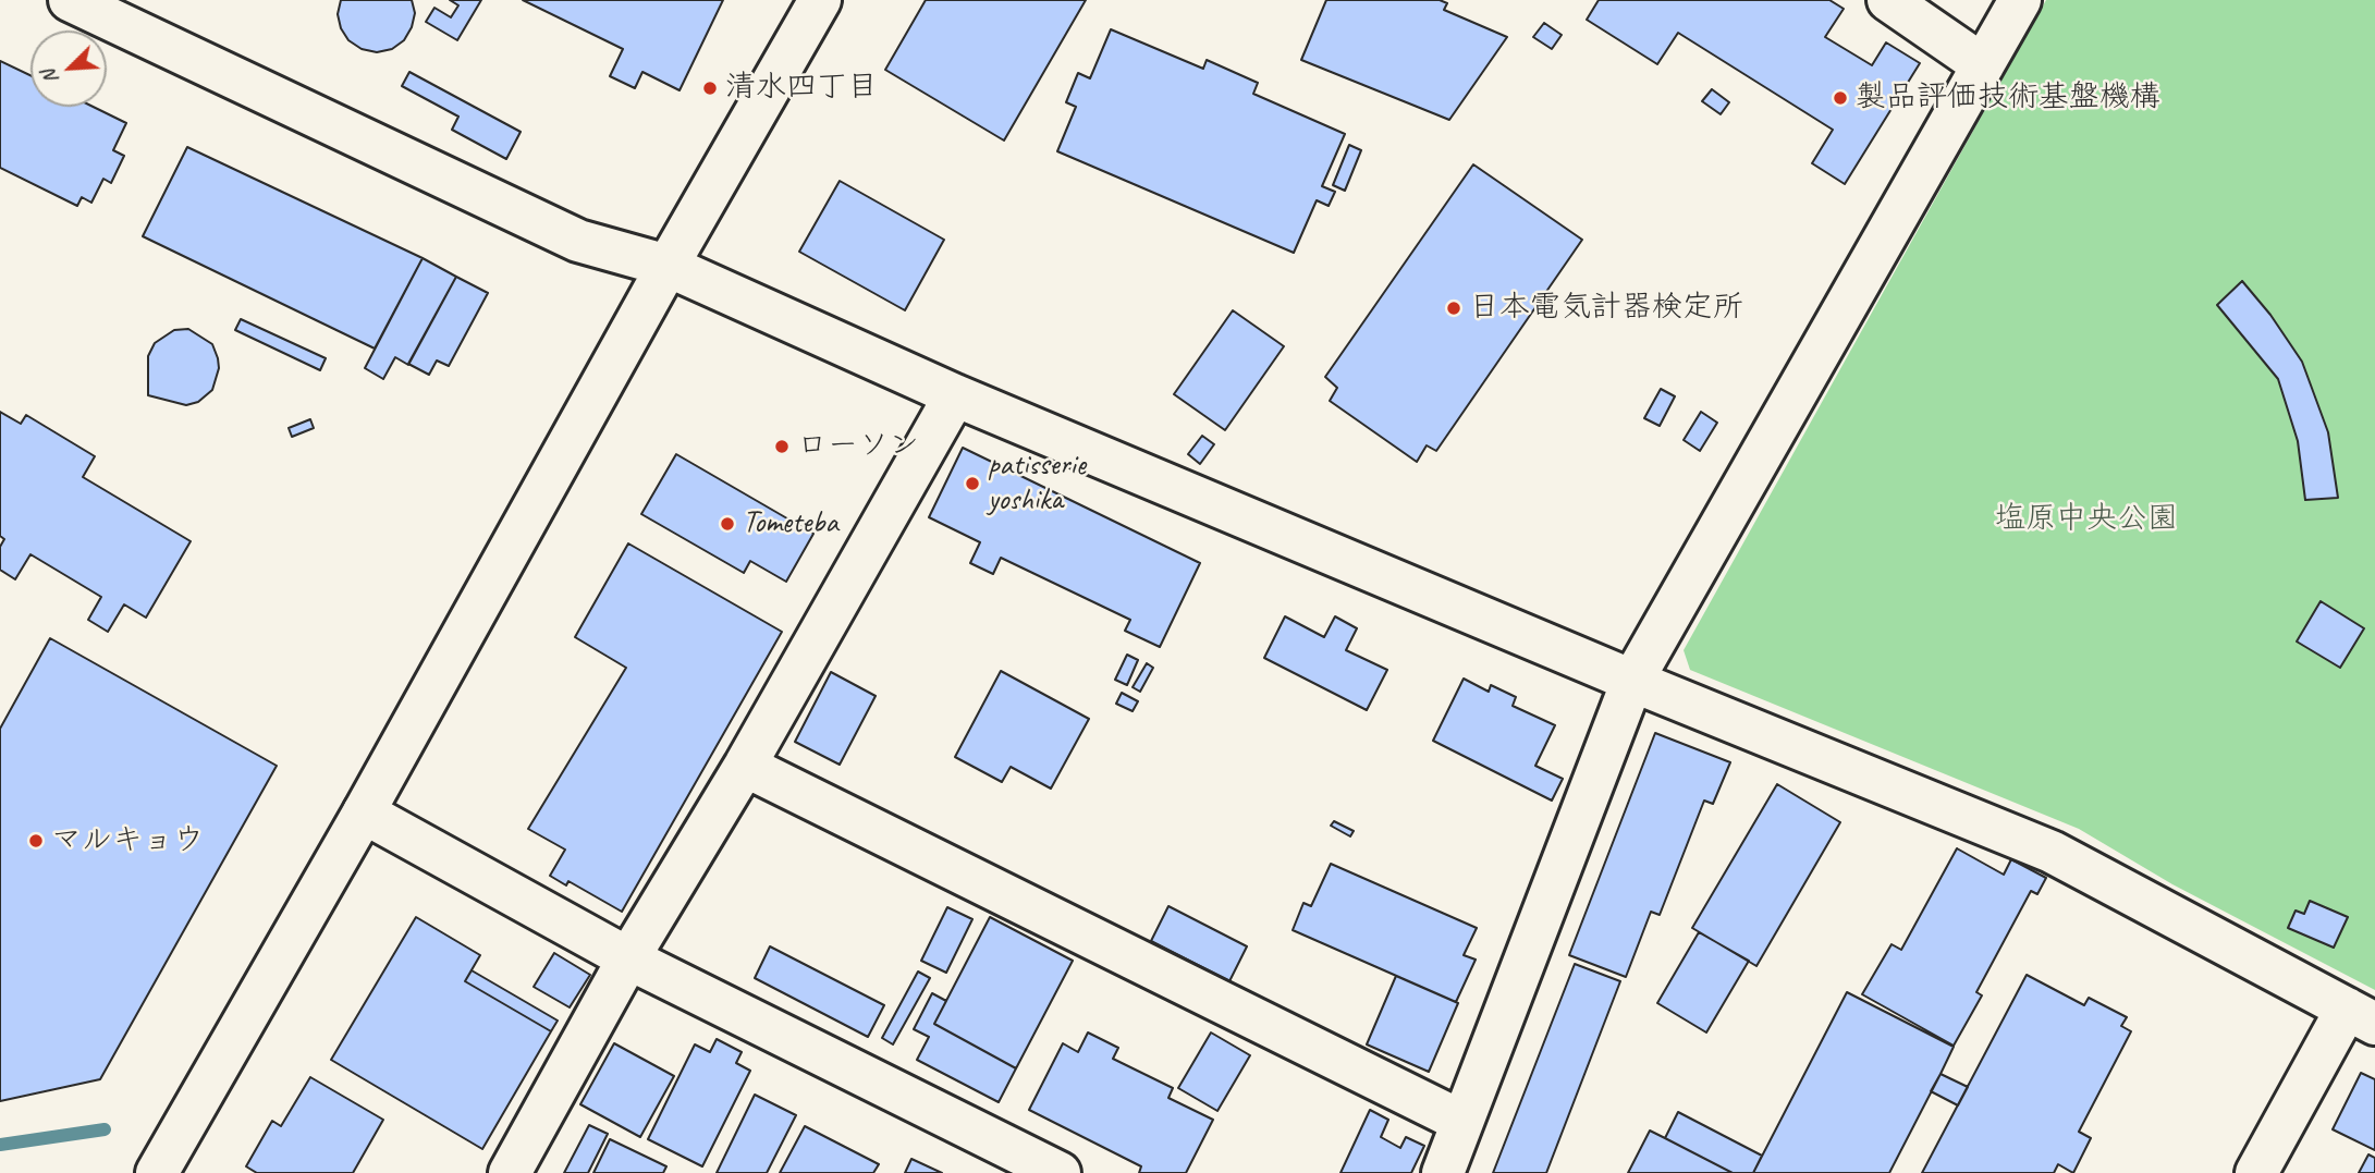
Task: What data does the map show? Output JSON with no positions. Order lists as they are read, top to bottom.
{
  "parks": ["塩原中央公園"],
  "places": [
    "清水四丁目",
    "製品評価技術基盤機構",
    "日本電気計器検定所",
    "ローソン",
    "patisserie yoshika",
    "Tometeba",
    "マルキョウ"
  ],
  "north": "bottom left"
}
